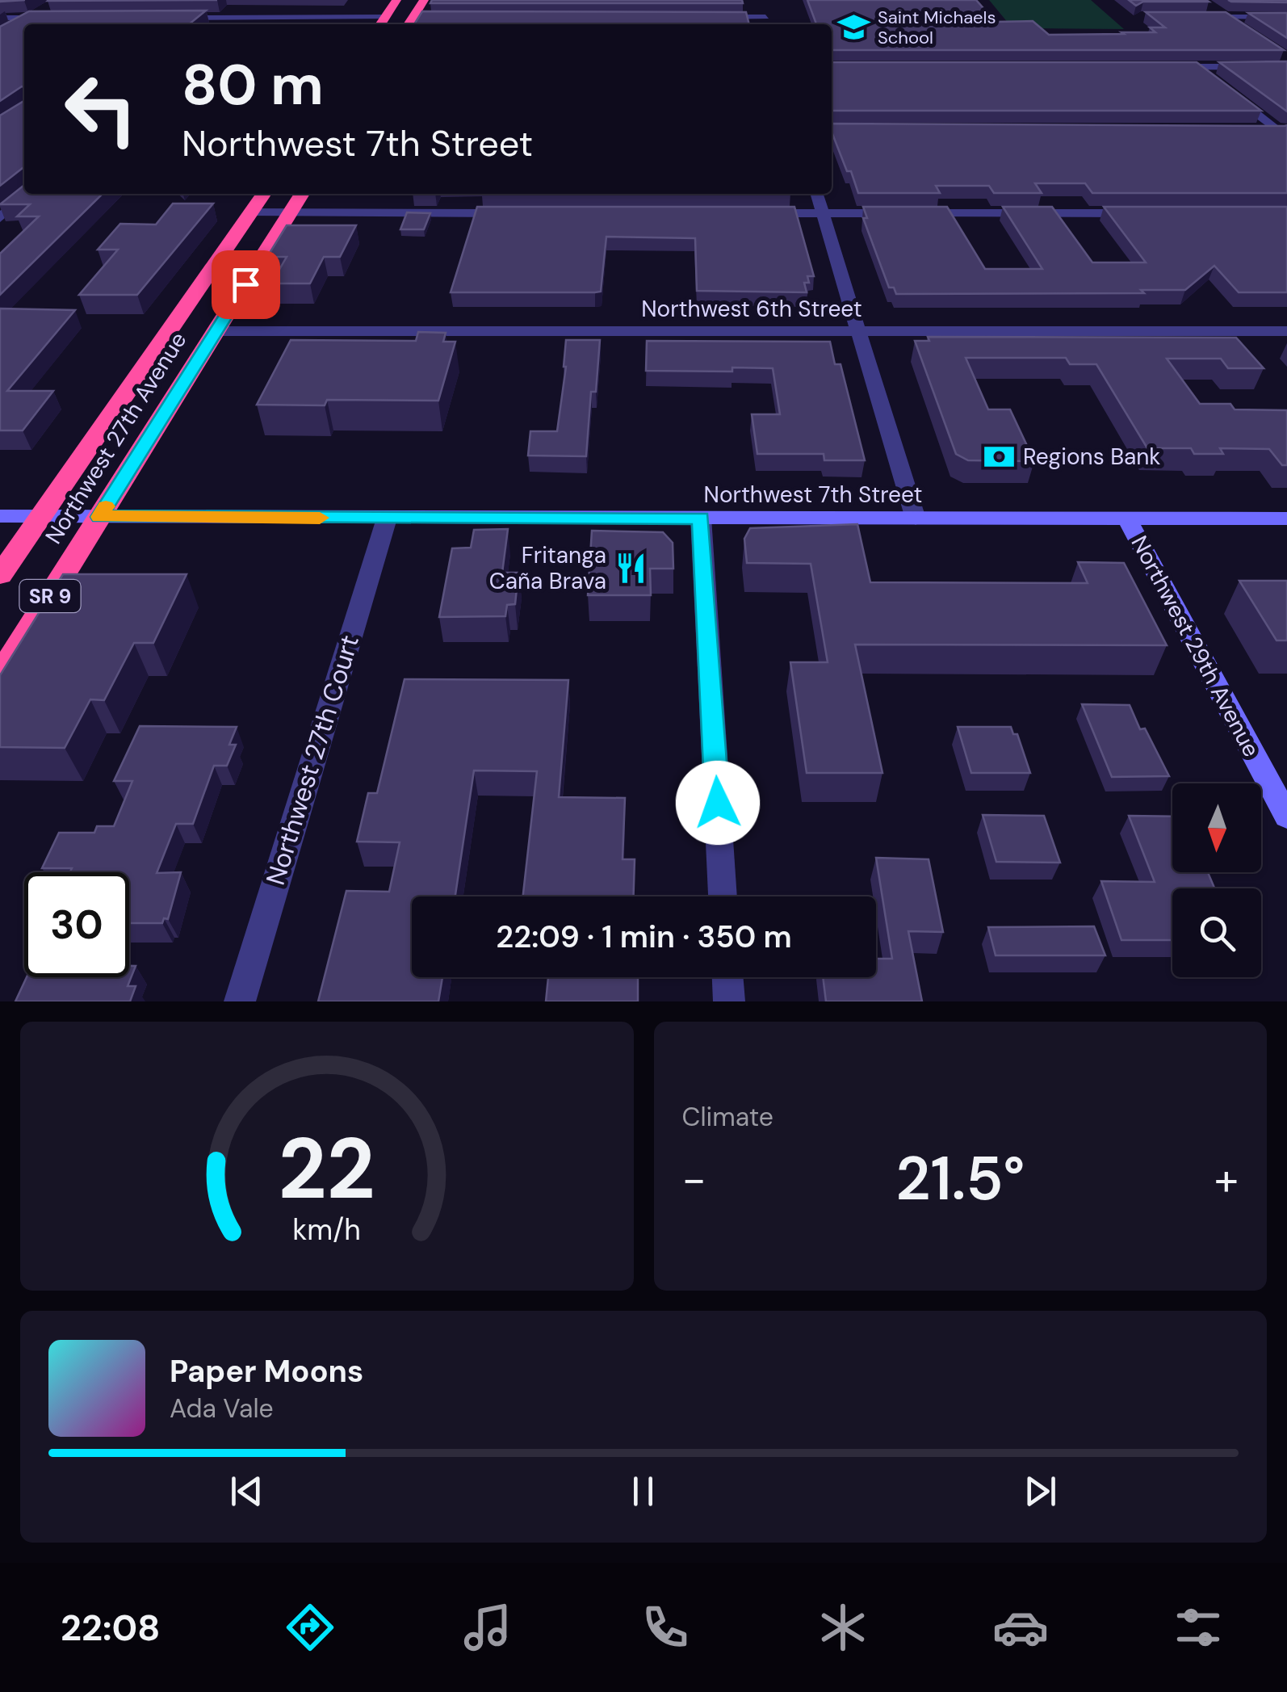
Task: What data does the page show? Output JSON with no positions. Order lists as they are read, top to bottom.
{
  "streets": {
    "highway": ["Northwest 27th Avenue", "SR 9"],
    "main road": ["Northwest 7th Street", "Northwest 29th Avenue"],
    "street": ["Northwest 6th Street", "Northwest 27th Court"]
  },
  "crossings": [
    ["Northwest 6th Street", "Northwest 27th Avenue"],
    ["Northwest 27th Avenue", "Northwest 7th Street"],
    ["Northwest 7th Street", "Northwest 29th Avenue"],
    ["Northwest 7th Street", "Northwest 27th Court"]
  ],
  "places": {
    "school or university": ["Saint Michaels School"],
    "bank": ["Regions Bank"],
    "restaurant": ["Fritanga Caña Brava"]
  },
  "north": "bottom",
  "page": {
    "turn": ["80 m", "Northwest 7th Street"],
    "limit": "30",
    "trip": "22:09 · 1 min · 350 m",
    "tile": "Climate",
    "heat": ["−", "21.5°", "+"],
    "song": ["Paper Moons", "Ada Vale"],
    "tabs": "22:08",
    "gauge": ["22", "km/h"]
  }
}
